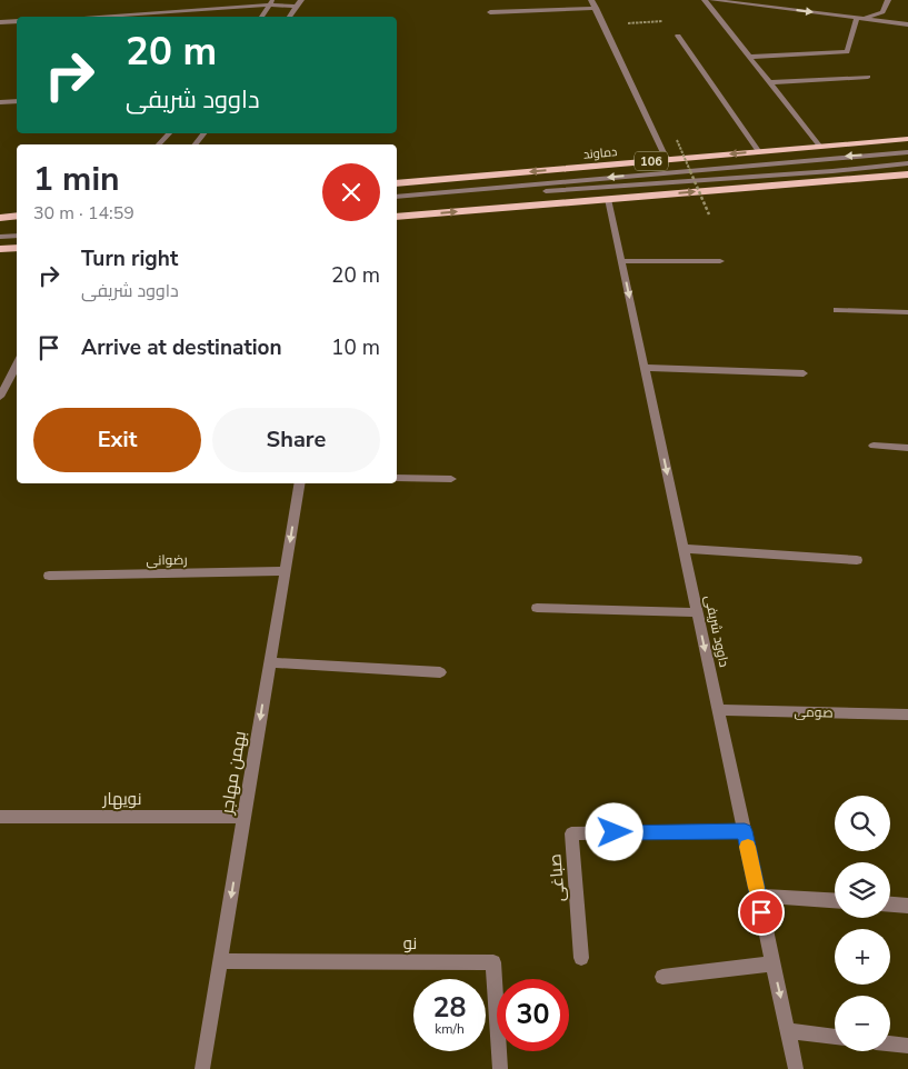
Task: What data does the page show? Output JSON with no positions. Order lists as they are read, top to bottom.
{
  "streets": {
    "main road": ["دماوند", "106"],
    "street": [
      "رضوانی",
      "داوود شریفی",
      "صومی",
      "بهمن مهاجر",
      "نویهار",
      "صباغی",
      "نو"
    ]
  },
  "crossings": [
    ["رضوانی", "بهمن مهاجر"],
    ["داوود شریفی", "صومی"],
    ["داوود شریفی", "صباغی"],
    ["بهمن مهاجر", "نویهار"],
    ["بهمن مهاجر", "نو"]
  ],
  "one_way": ["داوود شریفی", "بهمن مهاجر"],
  "page": {
    "turn": ["20 m", "داوود شریفی"],
    "heading": ["1 min", "30 m · 14:59"],
    "list": [
      {
        "name": "Turn right",
        "note": "داوود شریفی",
        "value": "20 m"
      },
      {
        "name": "Arrive at destination",
        "value": "10 m"
      }
    ],
    "buttons": ["Exit", "Share"],
    "map_buttons": ["+", "−"],
    "speed": "28 km/h",
    "limit": "30"
  }
}
